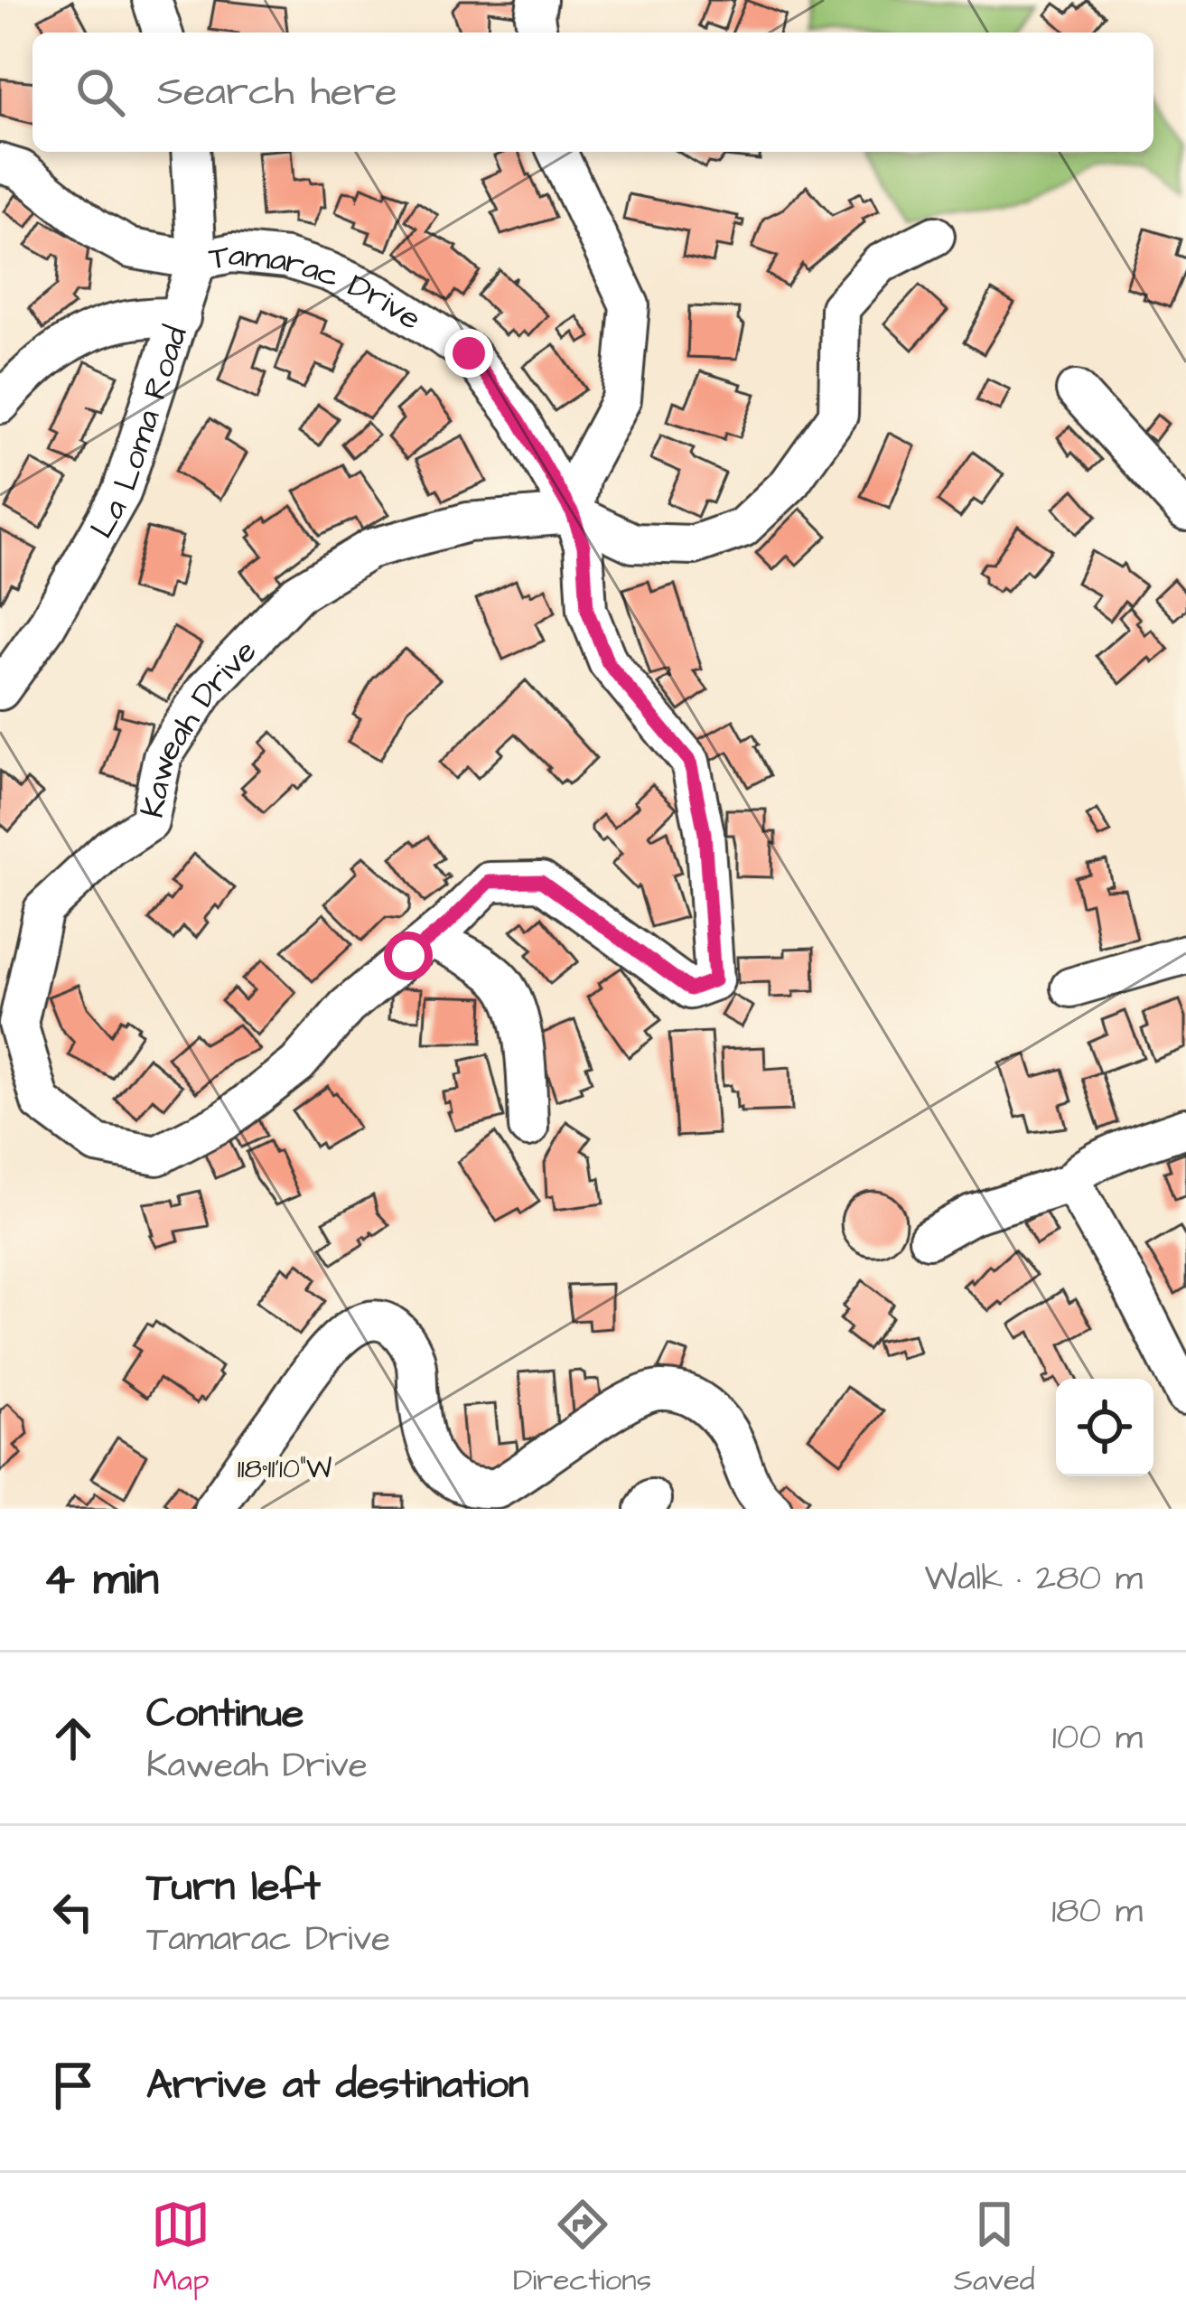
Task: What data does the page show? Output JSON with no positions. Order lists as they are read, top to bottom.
{
  "streets": {
    "street": ["Tamarac Drive", "La Loma Road", "Kaweah Drive"]
  },
  "crossings": [
    ["Tamarac Drive", "La Loma Road"],
    ["Tamarac Drive", "Kaweah Drive"]
  ],
  "page": {
    "search": "Search here",
    "heading": ["4 min", "Walk · 280 m"],
    "list": [
      ["Continue", "Kaweah Drive", "100 m"],
      ["Turn left", "Tamarac Drive", "180 m"],
      "Arrive at destination"
    ],
    "nav": ["Map", "Directions", "Saved"]
  },
  "coordinates": ["118°11'10\"W"]
}
